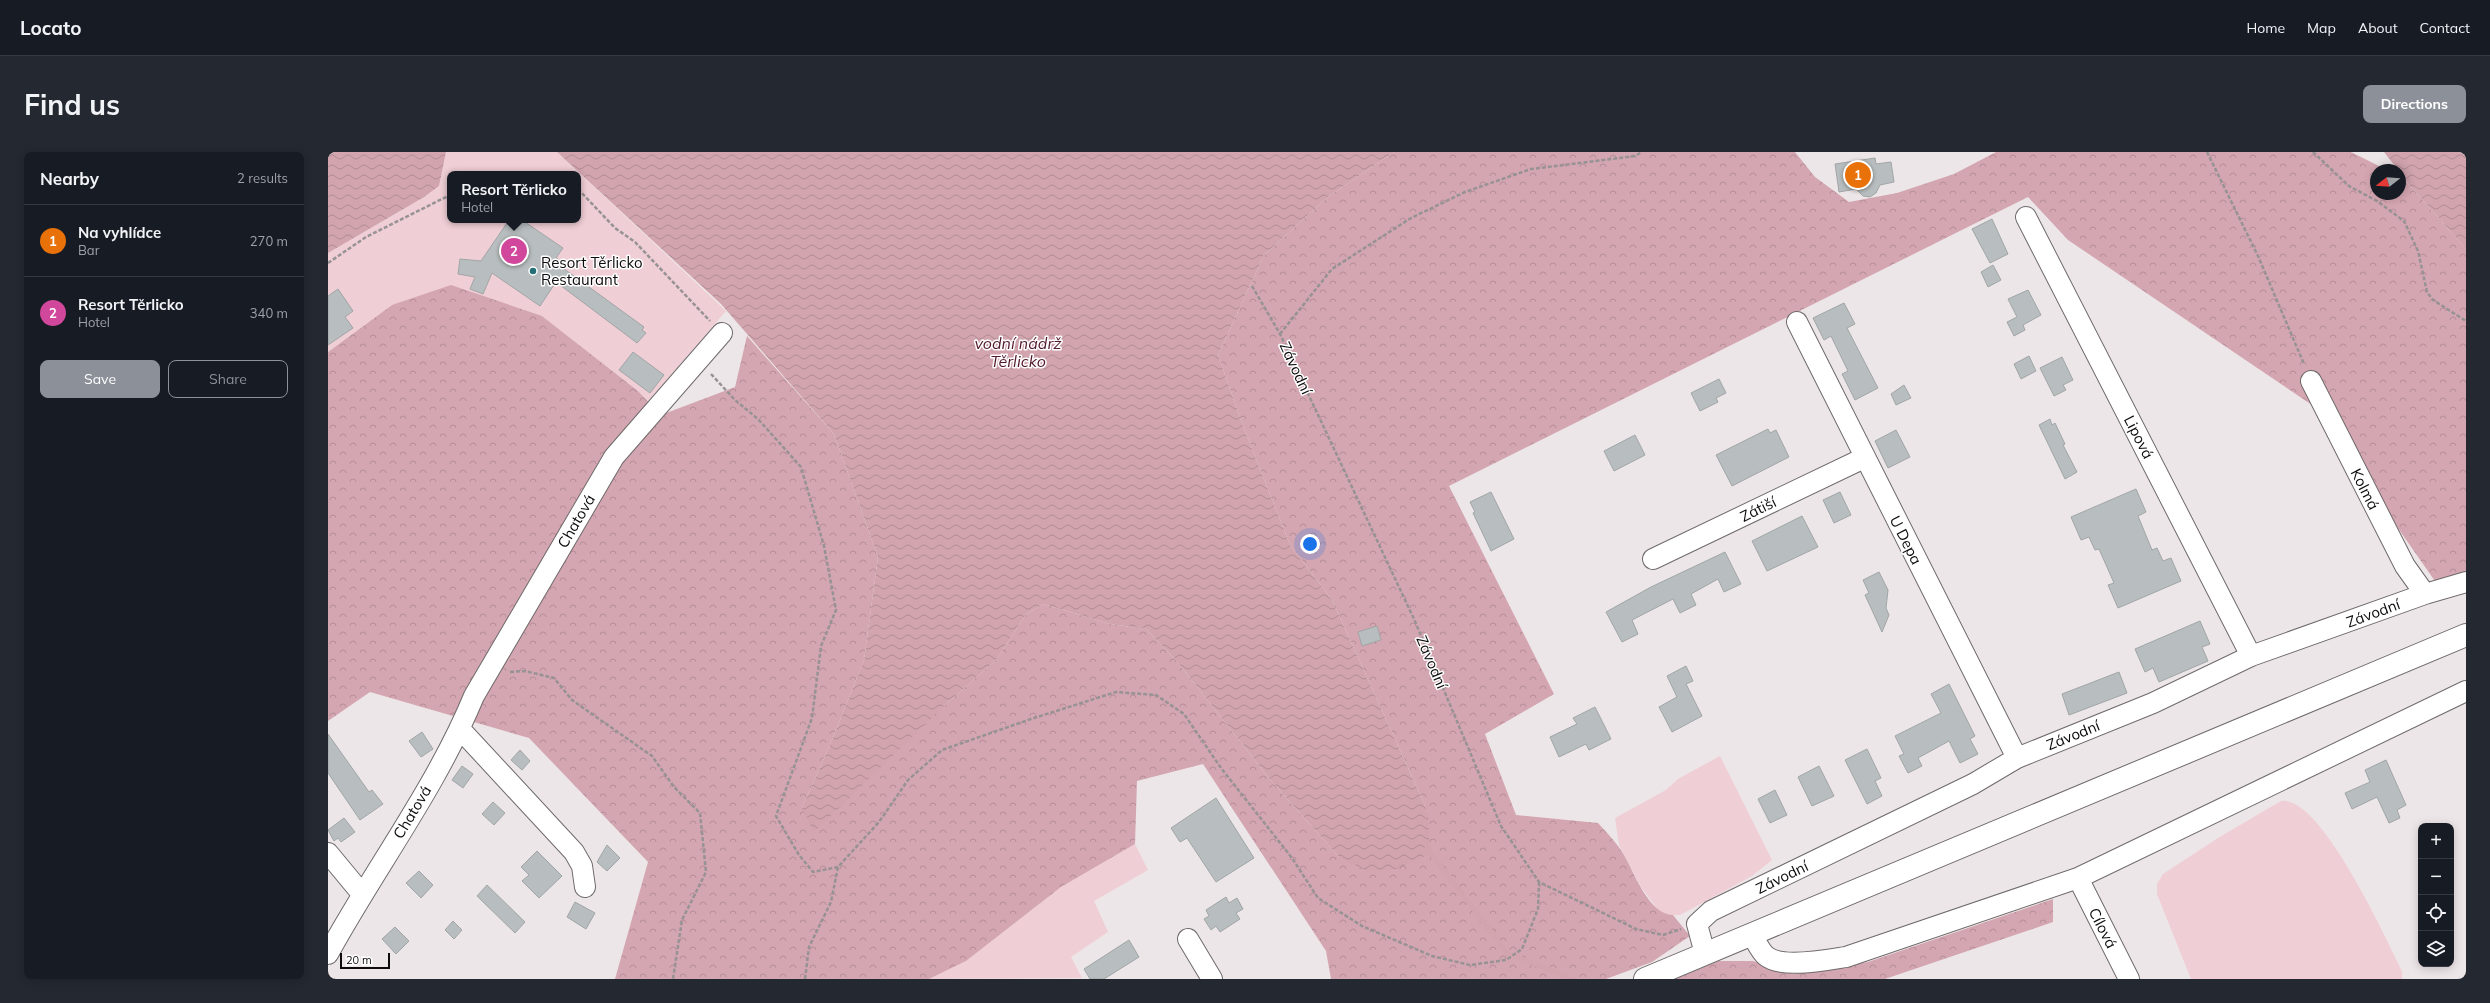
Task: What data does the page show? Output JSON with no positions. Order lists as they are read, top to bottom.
{
  "streets": {
    "street": [
      "Závodní",
      "Lipová",
      "Kolmá",
      "Zátiší",
      "Chatová",
      "U Depa",
      "Cílová"
    ]
  },
  "crossings": [
    ["Závodní", "Lipová"],
    ["Závodní", "Kolmá"],
    ["Závodní", "U Depa"],
    ["Zátiší", "U Depa"]
  ],
  "water": ["vodní nádrž Těrlicko"],
  "places": ["Resort Těrlicko Restaurant"],
  "scale_bar": "20 m",
  "north": "left",
  "page": {
    "header": "Locato",
    "nav": [
      "Home",
      "Map",
      "About",
      "Contact"
    ],
    "buttons": [
      "Directions",
      ["Save", "Share"]
    ],
    "title": "Find us",
    "heading": ["Nearby", "2 results"],
    "pins": ["1", "2"],
    "popup": ["Resort Těrlicko", "Hotel"],
    "list": [
      {
        "mark": "1",
        "name": "Na vyhlídce",
        "note": "Bar",
        "value": "270 m"
      },
      {
        "mark": "2",
        "name": "Resort Těrlicko",
        "note": "Hotel",
        "value": "340 m"
      }
    ],
    "map_buttons": ["+", "−"],
    "scale": "20 m"
  }
}
